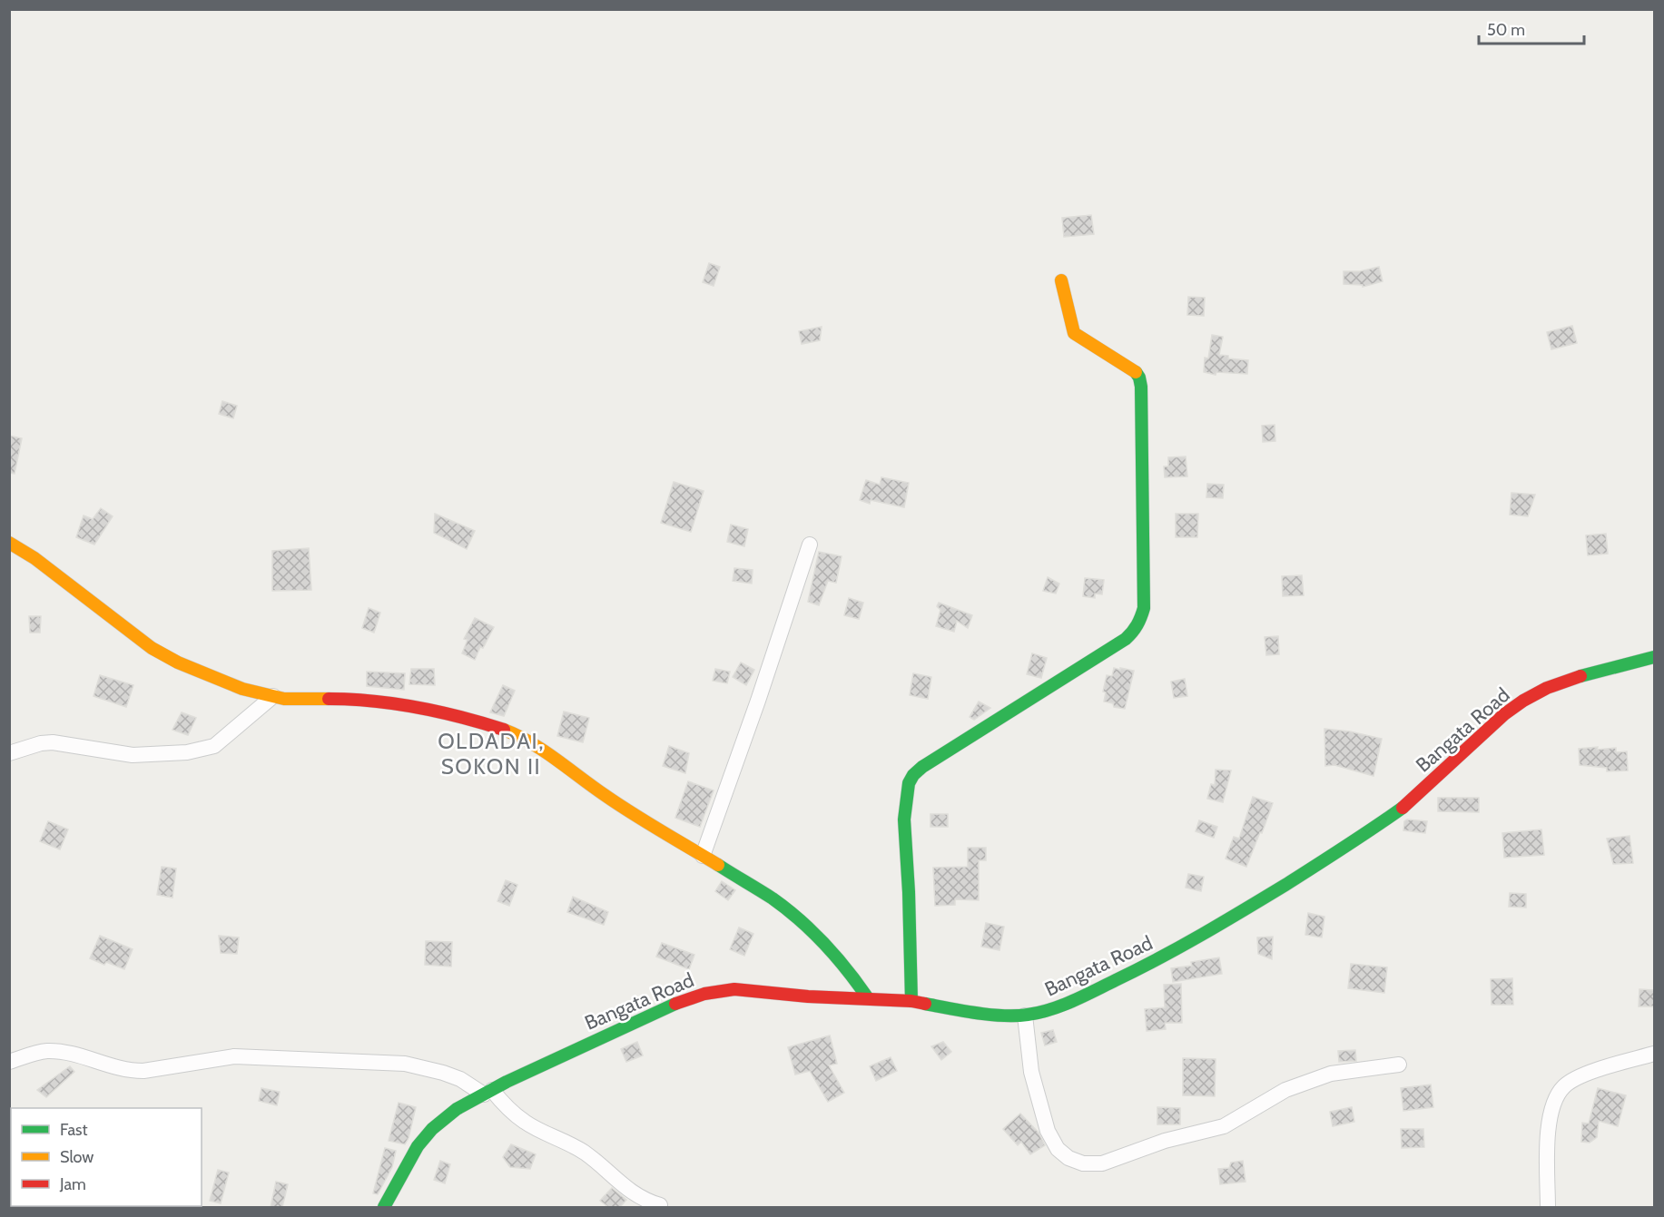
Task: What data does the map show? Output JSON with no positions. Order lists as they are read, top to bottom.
{
  "streets": {
    "street": ["Bangata Road"]
  },
  "districts": ["OLDADAI, SOKON II"],
  "legend": ["Fast", "Slow", "Jam"],
  "scale_bar": "50 m"
}
